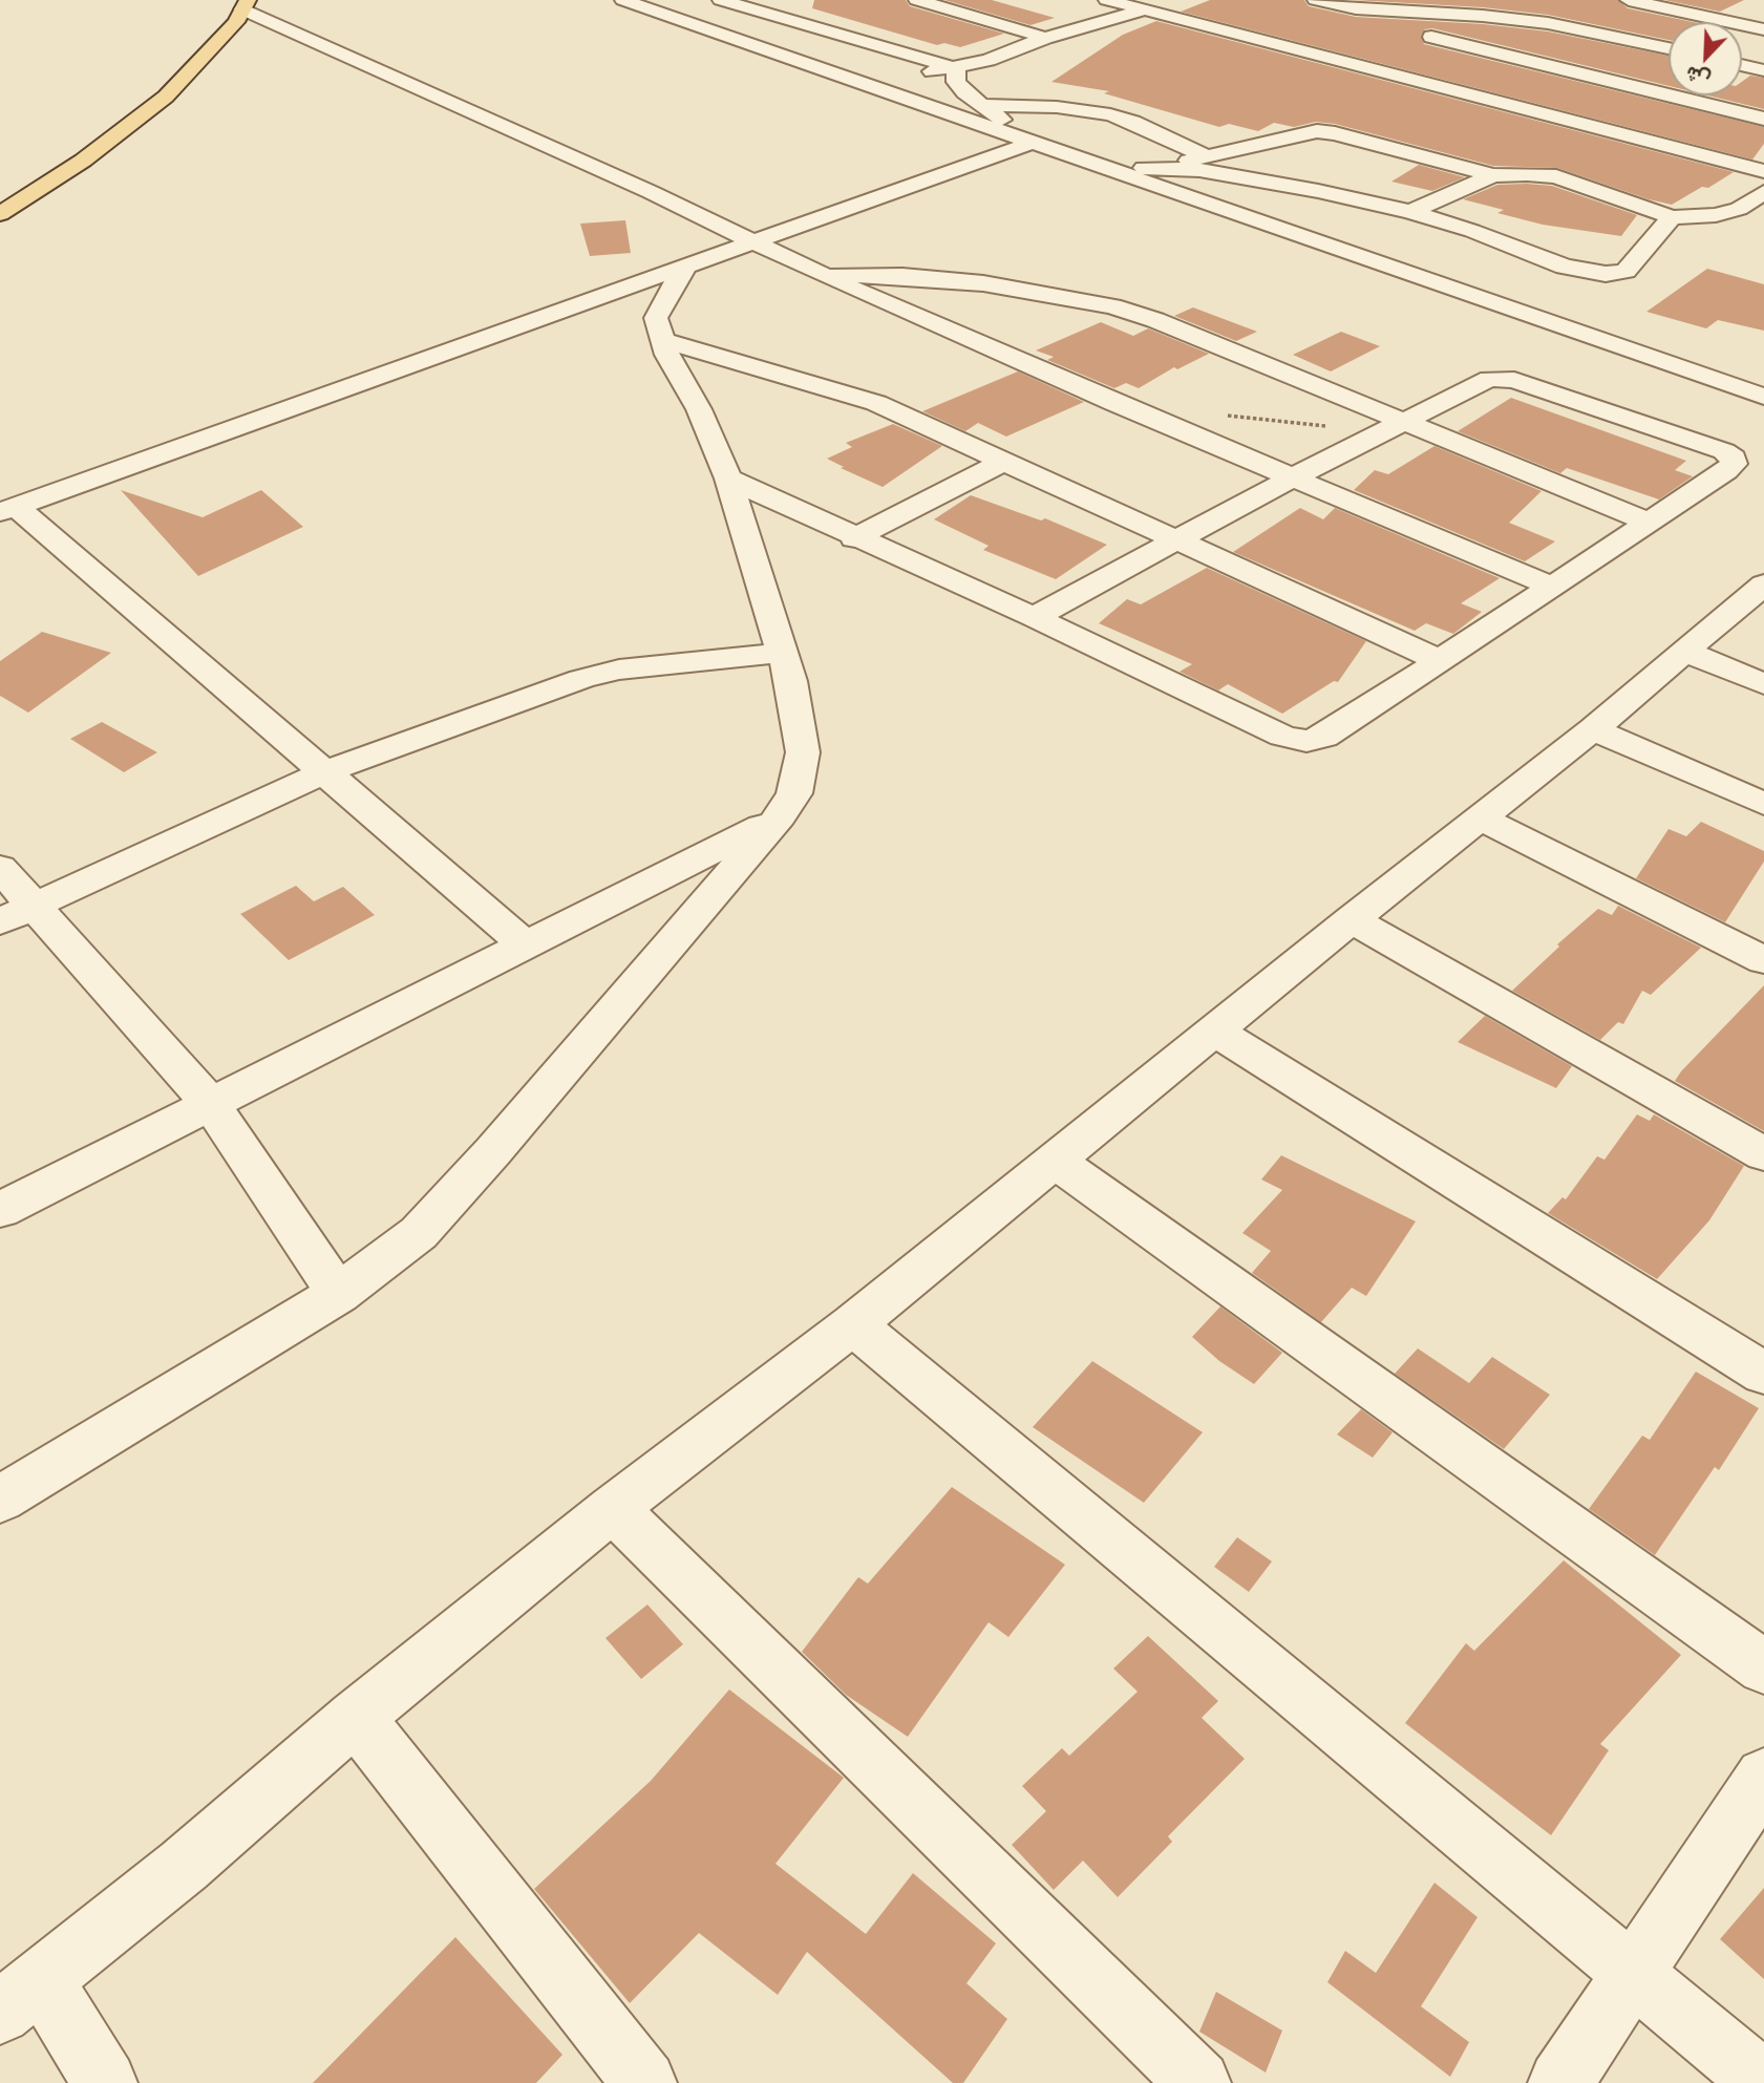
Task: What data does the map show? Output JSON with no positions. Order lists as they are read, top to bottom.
{
  "north": "bottom left"
}
